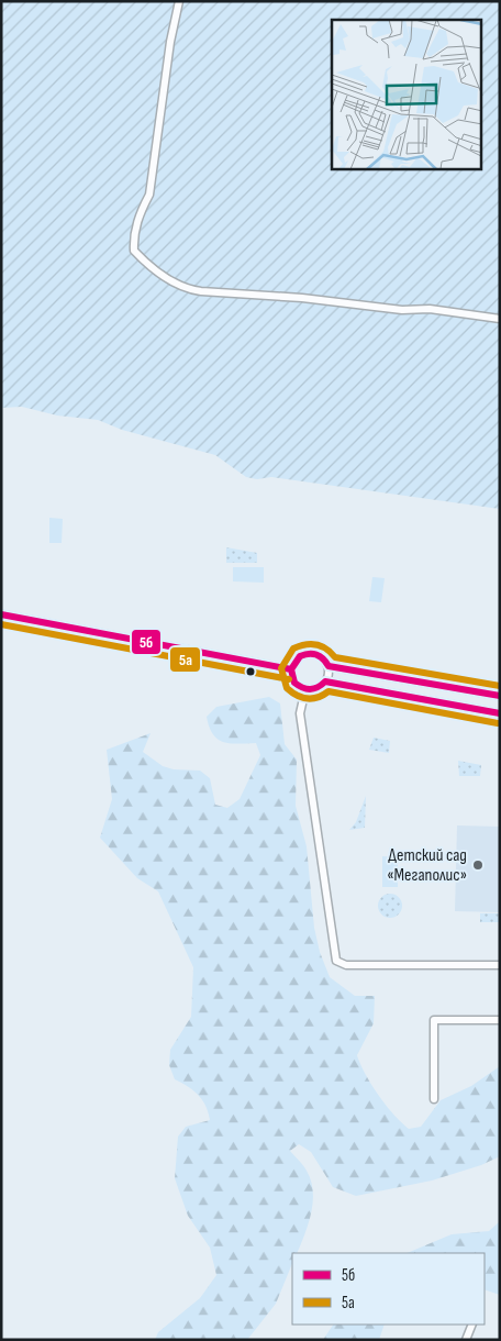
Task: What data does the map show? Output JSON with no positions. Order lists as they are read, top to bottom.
{
  "places": ["Детский сад «Мегаполис»"],
  "lines": ["transit line 5б", "transit line 5а"],
  "legend": ["5б", "5а"]
}
